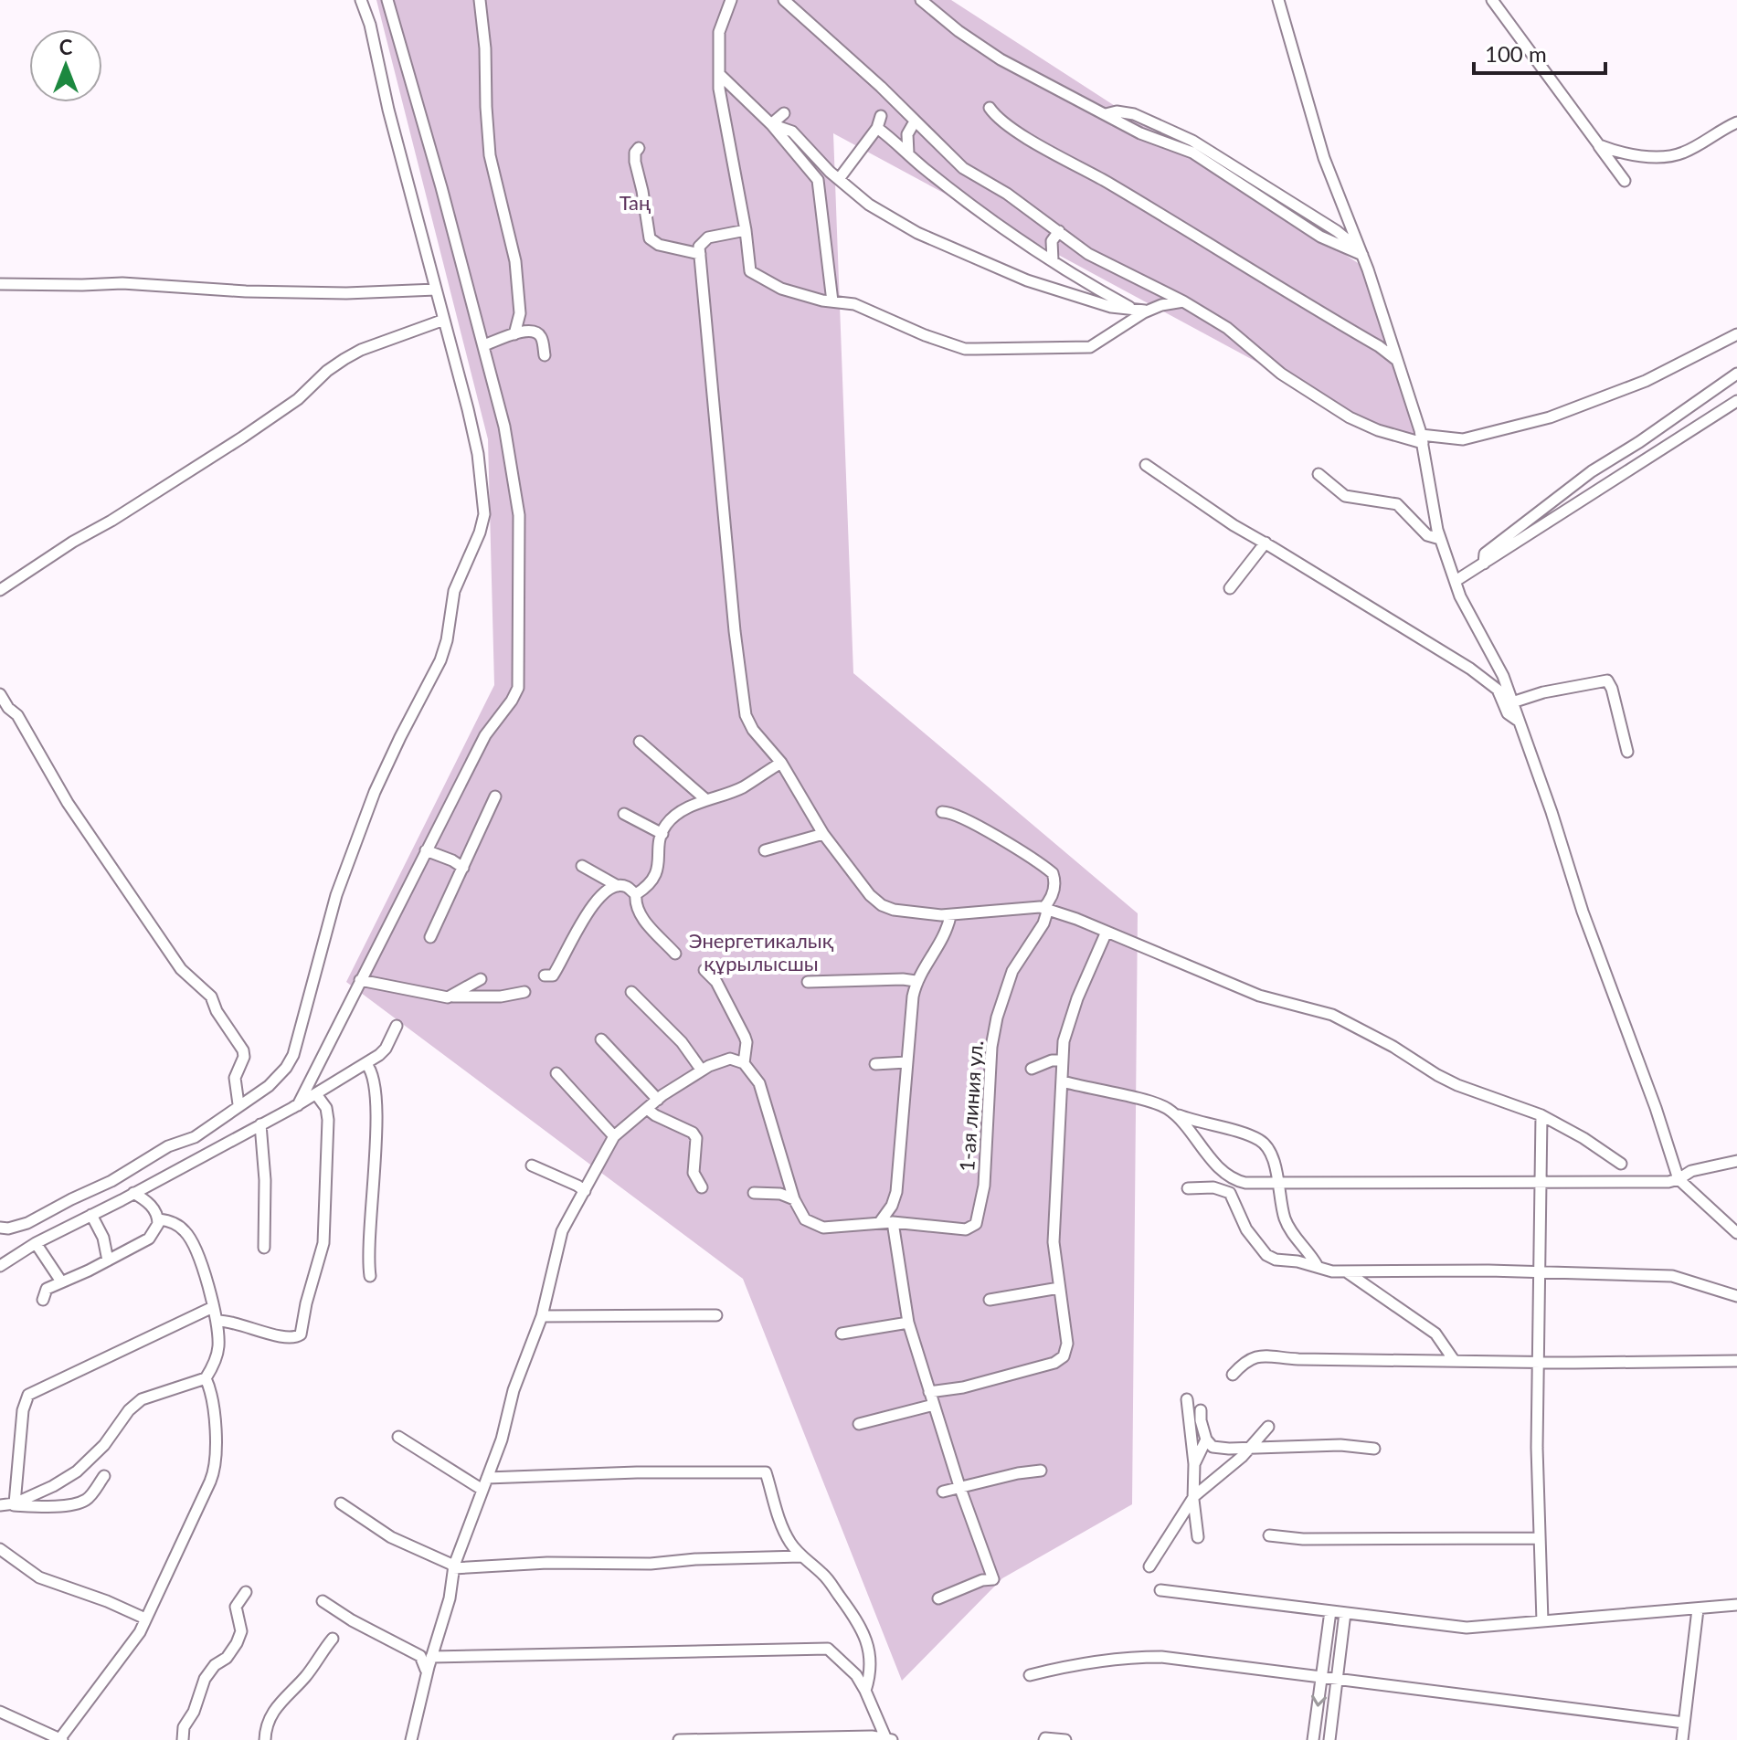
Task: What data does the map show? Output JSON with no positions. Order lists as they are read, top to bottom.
{
  "streets": {
    "street": ["1-ая линия ул."]
  },
  "parks": ["Таң", "Энергетикалық құрылысшы"],
  "scale_bar": "100 m",
  "north": "top"
}
